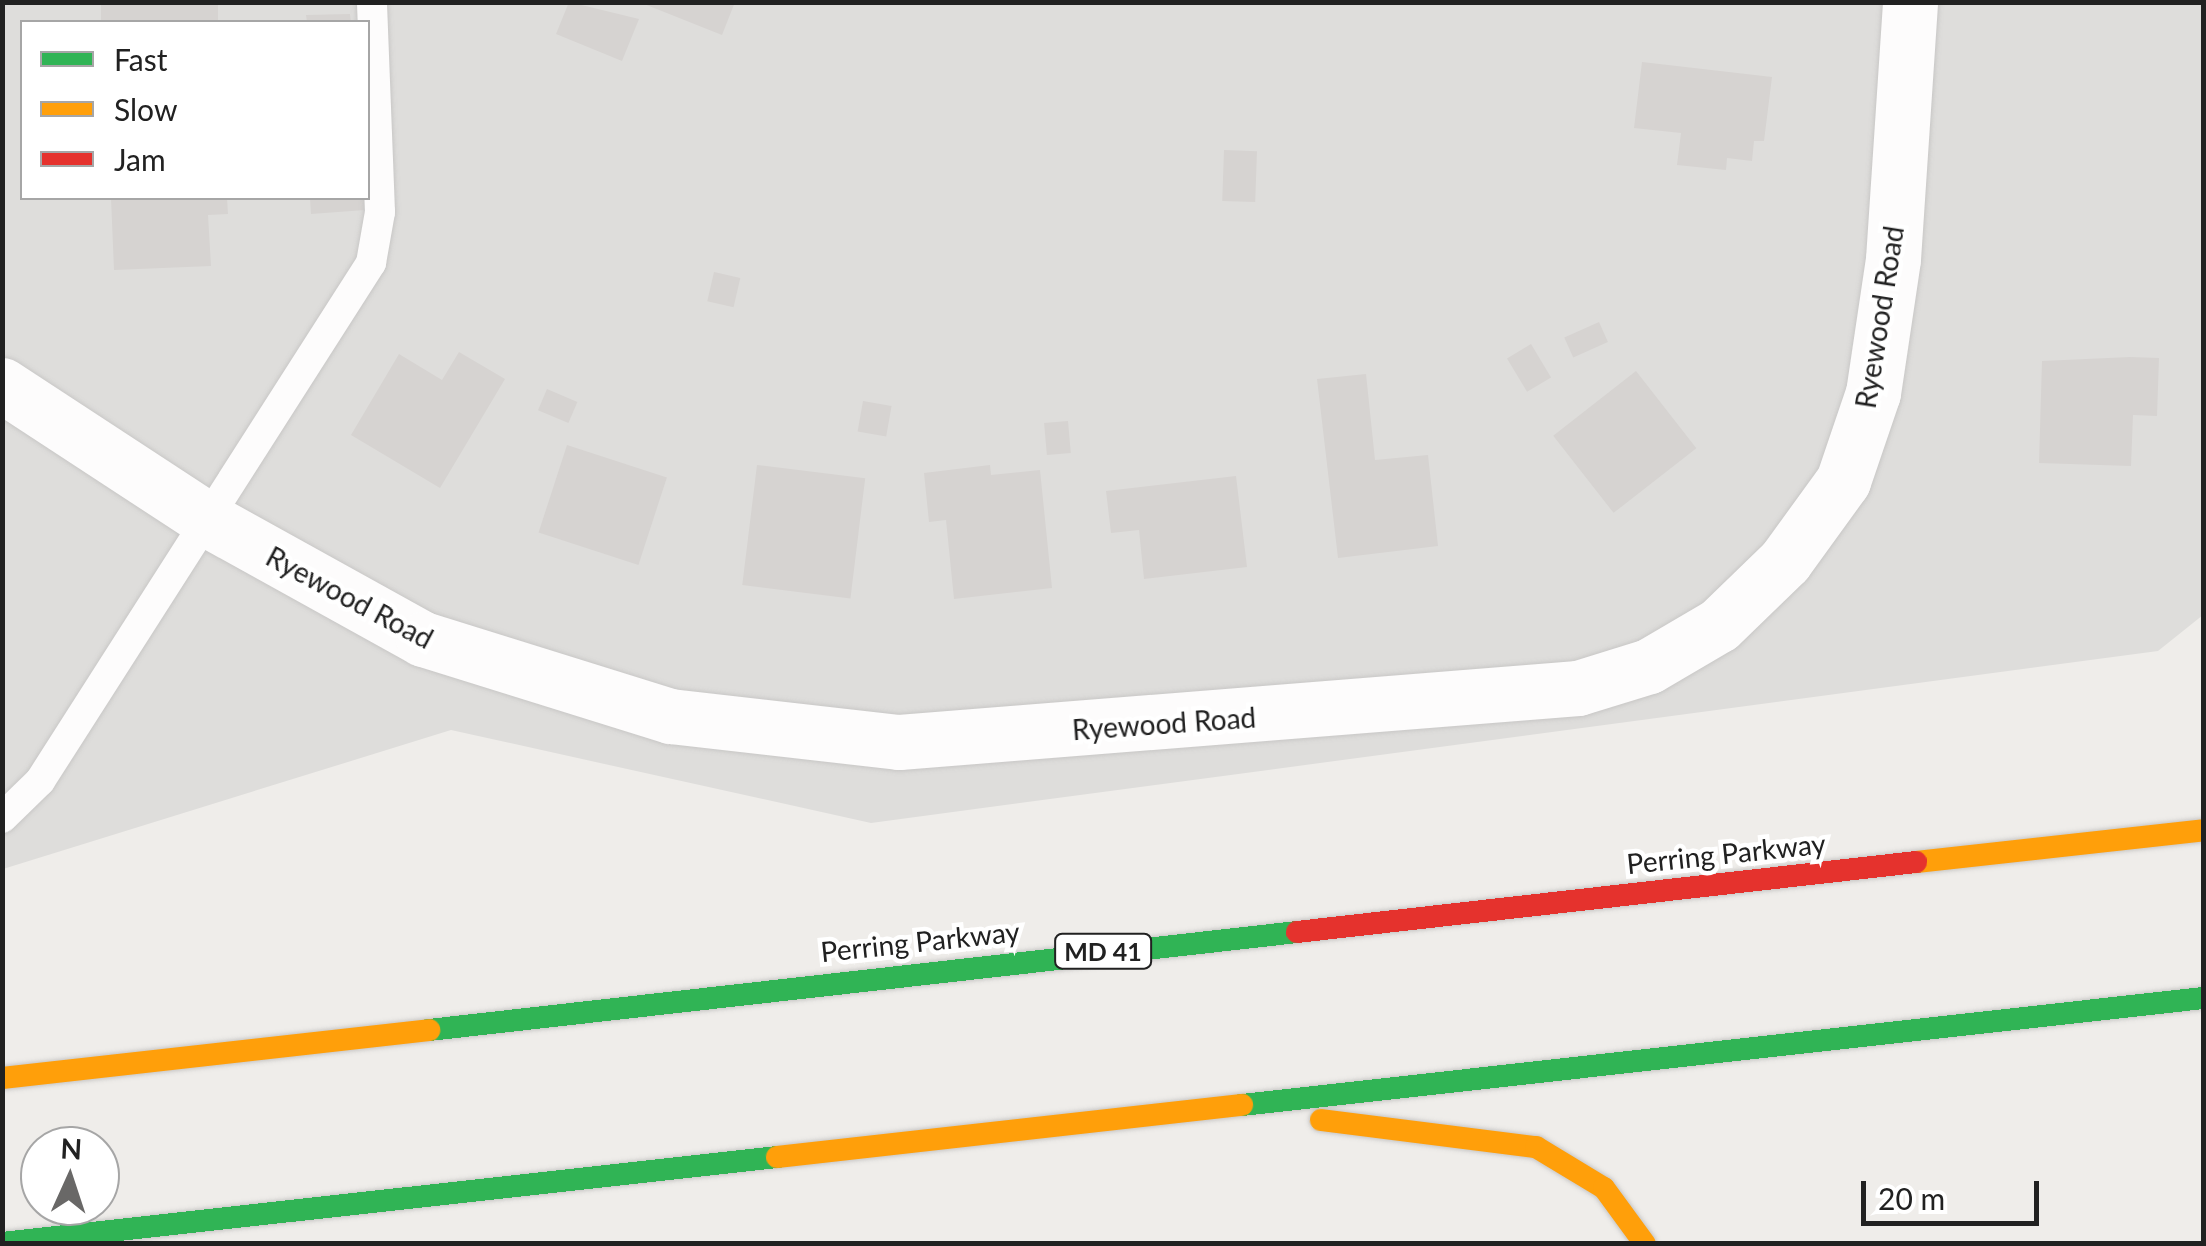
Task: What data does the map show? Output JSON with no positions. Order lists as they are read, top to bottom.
{
  "streets": {
    "main road": ["Perring Parkway", "MD 41"],
    "street": ["Ryewood Road"]
  },
  "legend": ["Fast", "Slow", "Jam"],
  "scale_bar": "20 m",
  "north": "top"
}
